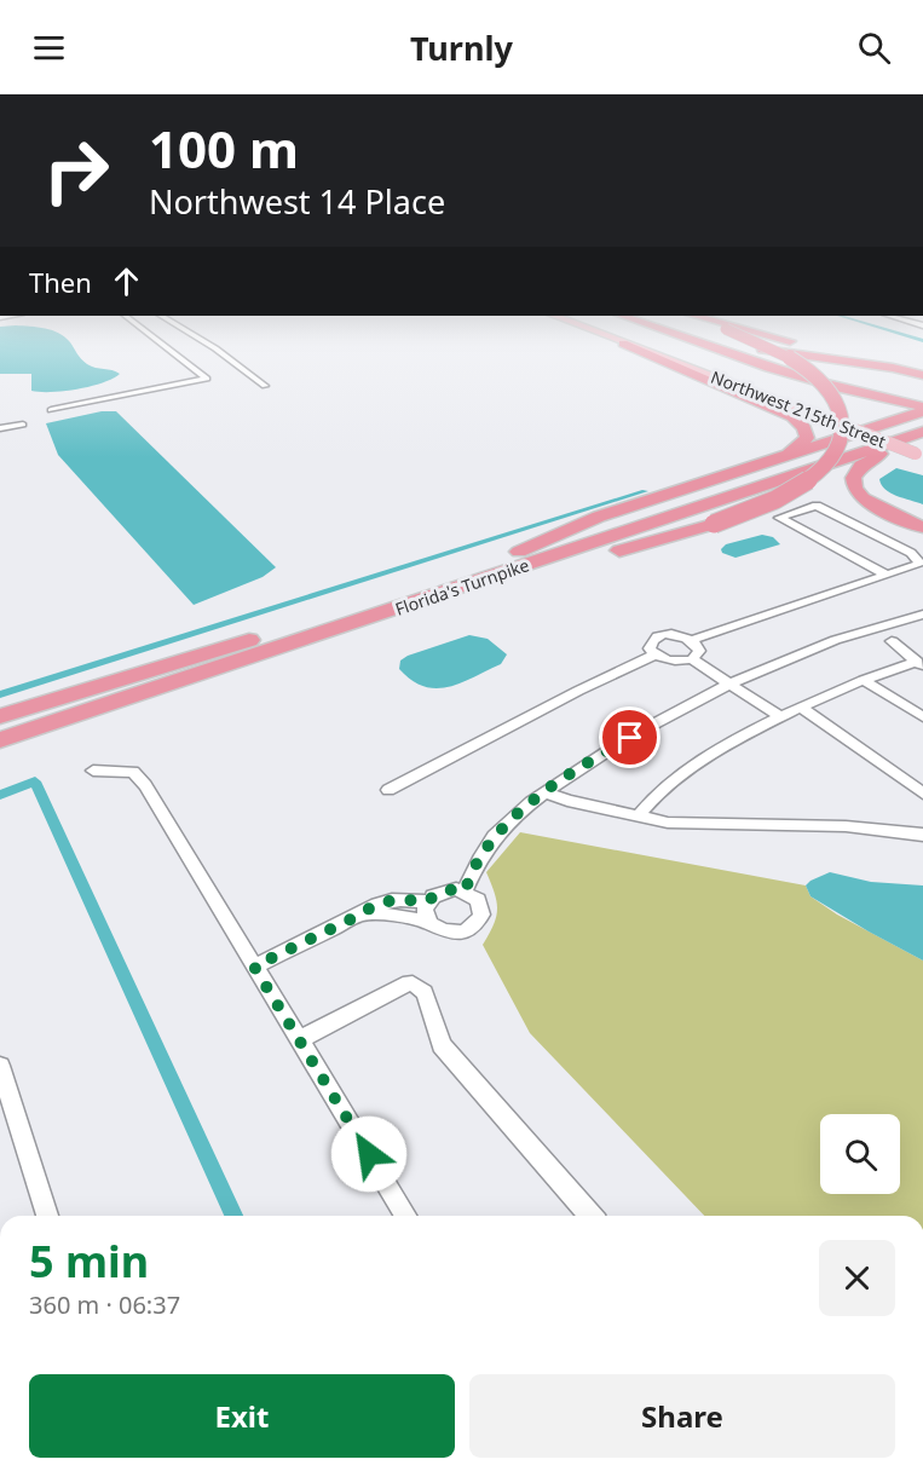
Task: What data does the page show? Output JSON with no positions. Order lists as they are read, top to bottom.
{
  "streets": {
    "highway": ["Florida's Turnpike"],
    "main road": ["Northwest 215th Street"]
  },
  "page": {
    "header": "Turnly",
    "turn": ["100 m", "Northwest 14 Place"],
    "then": "Then",
    "heading": ["5 min", "360 m · 06:37"],
    "buttons": ["Exit", "Share"]
  }
}
